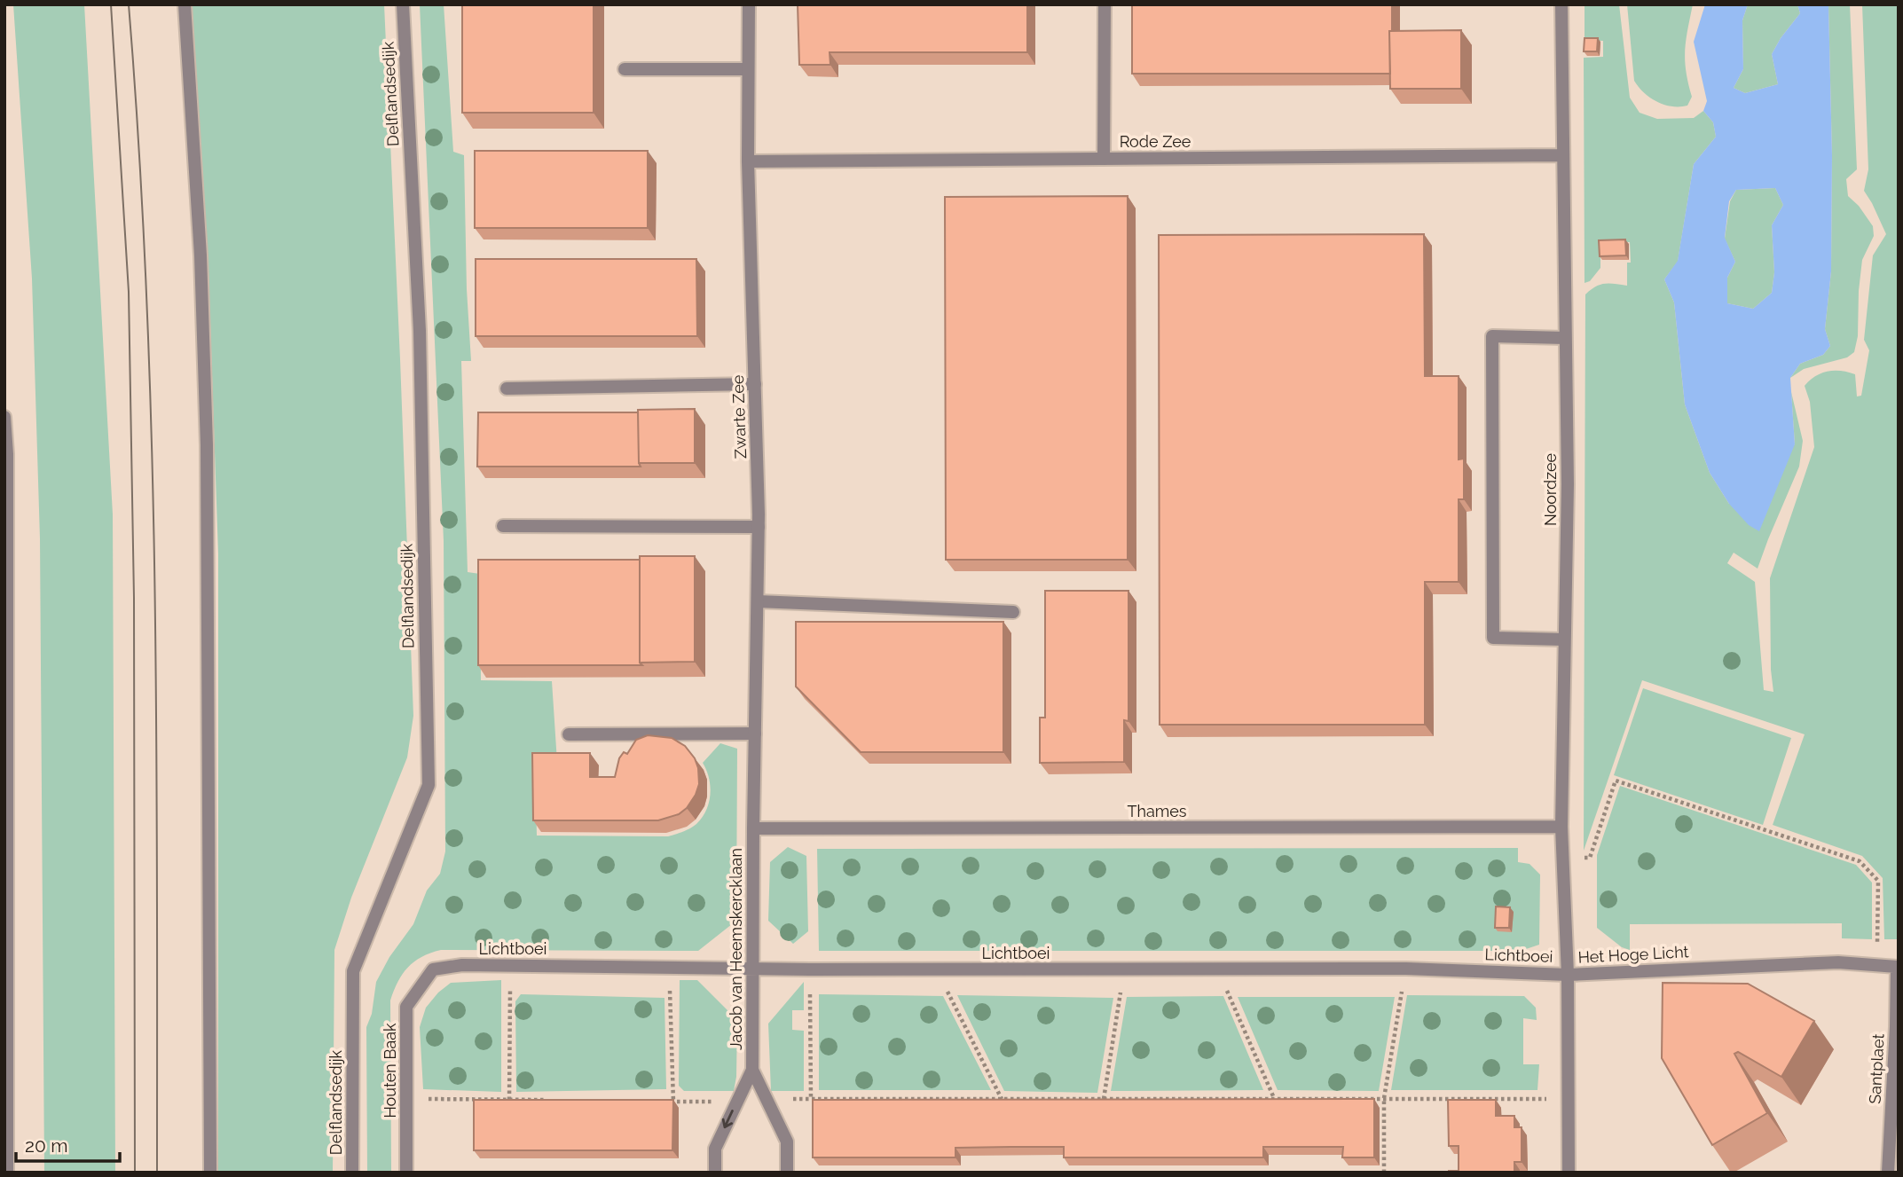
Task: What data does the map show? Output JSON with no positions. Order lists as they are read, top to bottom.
{
  "streets": {
    "street": [
      "Delflandsedijk",
      "Rode Zee",
      "Zwarte Zee",
      "Noordzee",
      "Thames",
      "Lichtboei",
      "Jacob van Heemskercklaan",
      "Het Hoge Licht",
      "Santplaet",
      "Houten Baak"
    ]
  },
  "crossings": [
    ["Rode Zee", "Zwarte Zee"],
    ["Rode Zee", "Noordzee"],
    ["Zwarte Zee", "Thames"],
    ["Zwarte Zee", "Jacob van Heemskercklaan"],
    ["Noordzee", "Thames"],
    ["Noordzee", "Lichtboei"],
    ["Noordzee", "Het Hoge Licht"],
    ["Thames", "Jacob van Heemskercklaan"],
    ["Lichtboei", "Jacob van Heemskercklaan"],
    ["Lichtboei", "Het Hoge Licht"],
    ["Lichtboei", "Houten Baak"],
    ["Het Hoge Licht", "Santplaet"]
  ],
  "scale_bar": "20 m"
}
